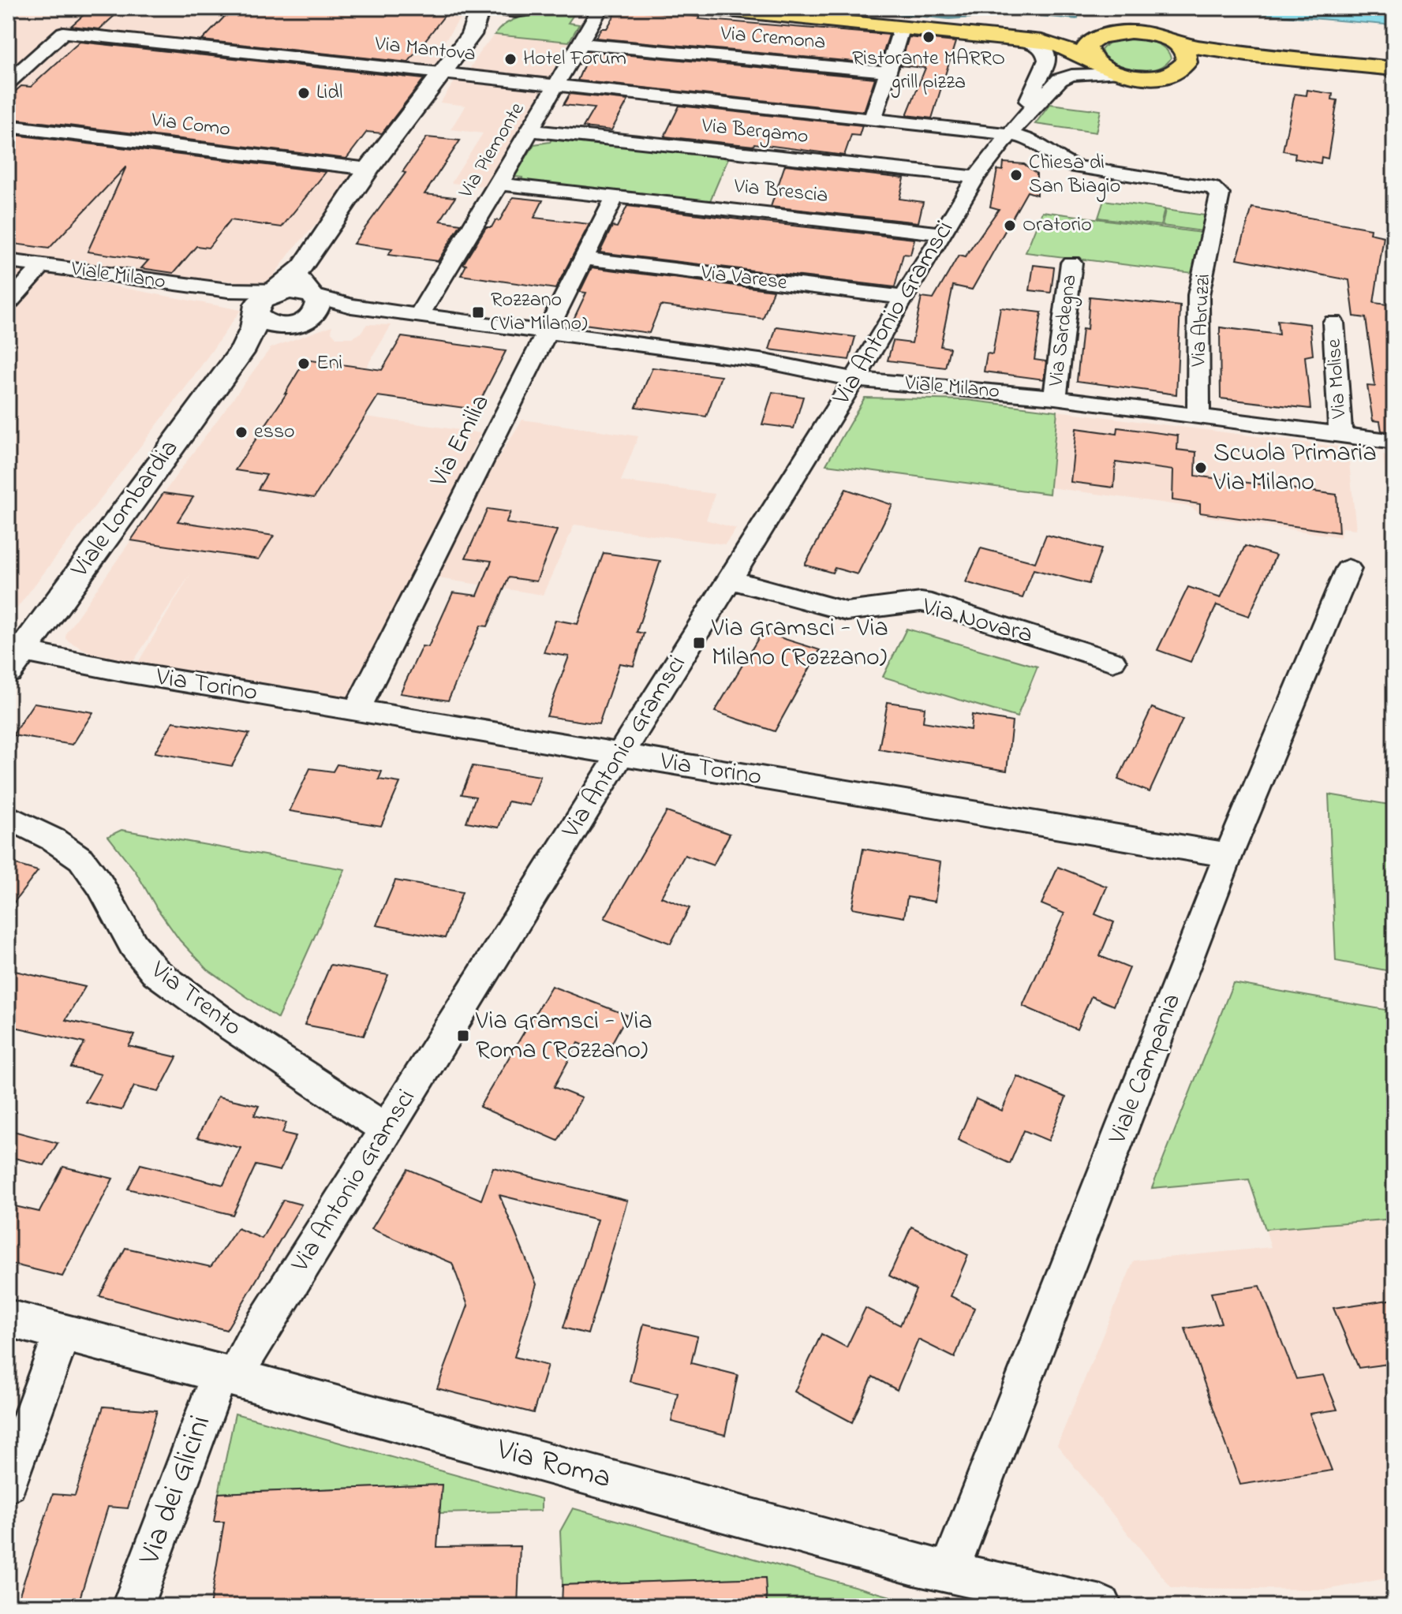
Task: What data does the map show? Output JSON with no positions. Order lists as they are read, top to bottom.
{
  "streets": {
    "street": [
      "Via Cremona",
      "Via Mantova",
      "Via Como",
      "Via Bergamo",
      "Via Piemonte",
      "Via Brescia",
      "Viale Milano",
      "Via Varese",
      "Via Antonio Gramsci",
      "Via Abruzzi",
      "Via Sardegna",
      "Via Molise",
      "Via Emilia",
      "Viale Lombardia",
      "Via Novara",
      "Via Torino",
      "Via Trento",
      "Viale Campania",
      "Via Roma",
      "Via dei Glicini"
    ]
  },
  "crossings": [
    ["Via Cremona", "Via Piemonte"],
    ["Via Mantova", "Via Piemonte"],
    ["Via Mantova", "Via Antonio Gramsci"],
    ["Via Mantova", "Via Abruzzi"],
    ["Via Bergamo", "Via Piemonte"],
    ["Via Bergamo", "Via Antonio Gramsci"],
    ["Via Piemonte", "Via Brescia"],
    ["Via Piemonte", "Viale Milano"],
    ["Via Brescia", "Via Antonio Gramsci"],
    ["Via Brescia", "Via Emilia"],
    ["Viale Milano", "Via Antonio Gramsci"],
    ["Viale Milano", "Via Abruzzi"],
    ["Viale Milano", "Via Sardegna"],
    ["Viale Milano", "Via Molise"],
    ["Viale Milano", "Via Emilia"],
    ["Viale Milano", "Viale Lombardia"],
    ["Via Varese", "Via Antonio Gramsci"],
    ["Via Varese", "Via Emilia"],
    ["Via Antonio Gramsci", "Via Novara"],
    ["Via Antonio Gramsci", "Via Torino"],
    ["Via Antonio Gramsci", "Via Trento"],
    ["Via Antonio Gramsci", "Via Roma"],
    ["Via Antonio Gramsci", "Via dei Glicini"],
    ["Via Emilia", "Via Torino"],
    ["Viale Lombardia", "Via Torino"],
    ["Via Torino", "Viale Campania"],
    ["Viale Campania", "Via Roma"],
    ["Via Roma", "Via dei Glicini"]
  ],
  "places": {
    "other": [
      "Ristorante MARRO grill pizza",
      "Hotel Forum",
      "Lidl",
      "Chiesa di San Biagio",
      "Oratorio",
      "Eni",
      "esso",
      "Scuola Primaria Via Milano"
    ],
    "transit": ["Rozzano (Via Milano)", "Via Gramsci - Via Milano (Rozzano)", "Via Gramsci - Via Roma (Rozzano)"]
  }
}
